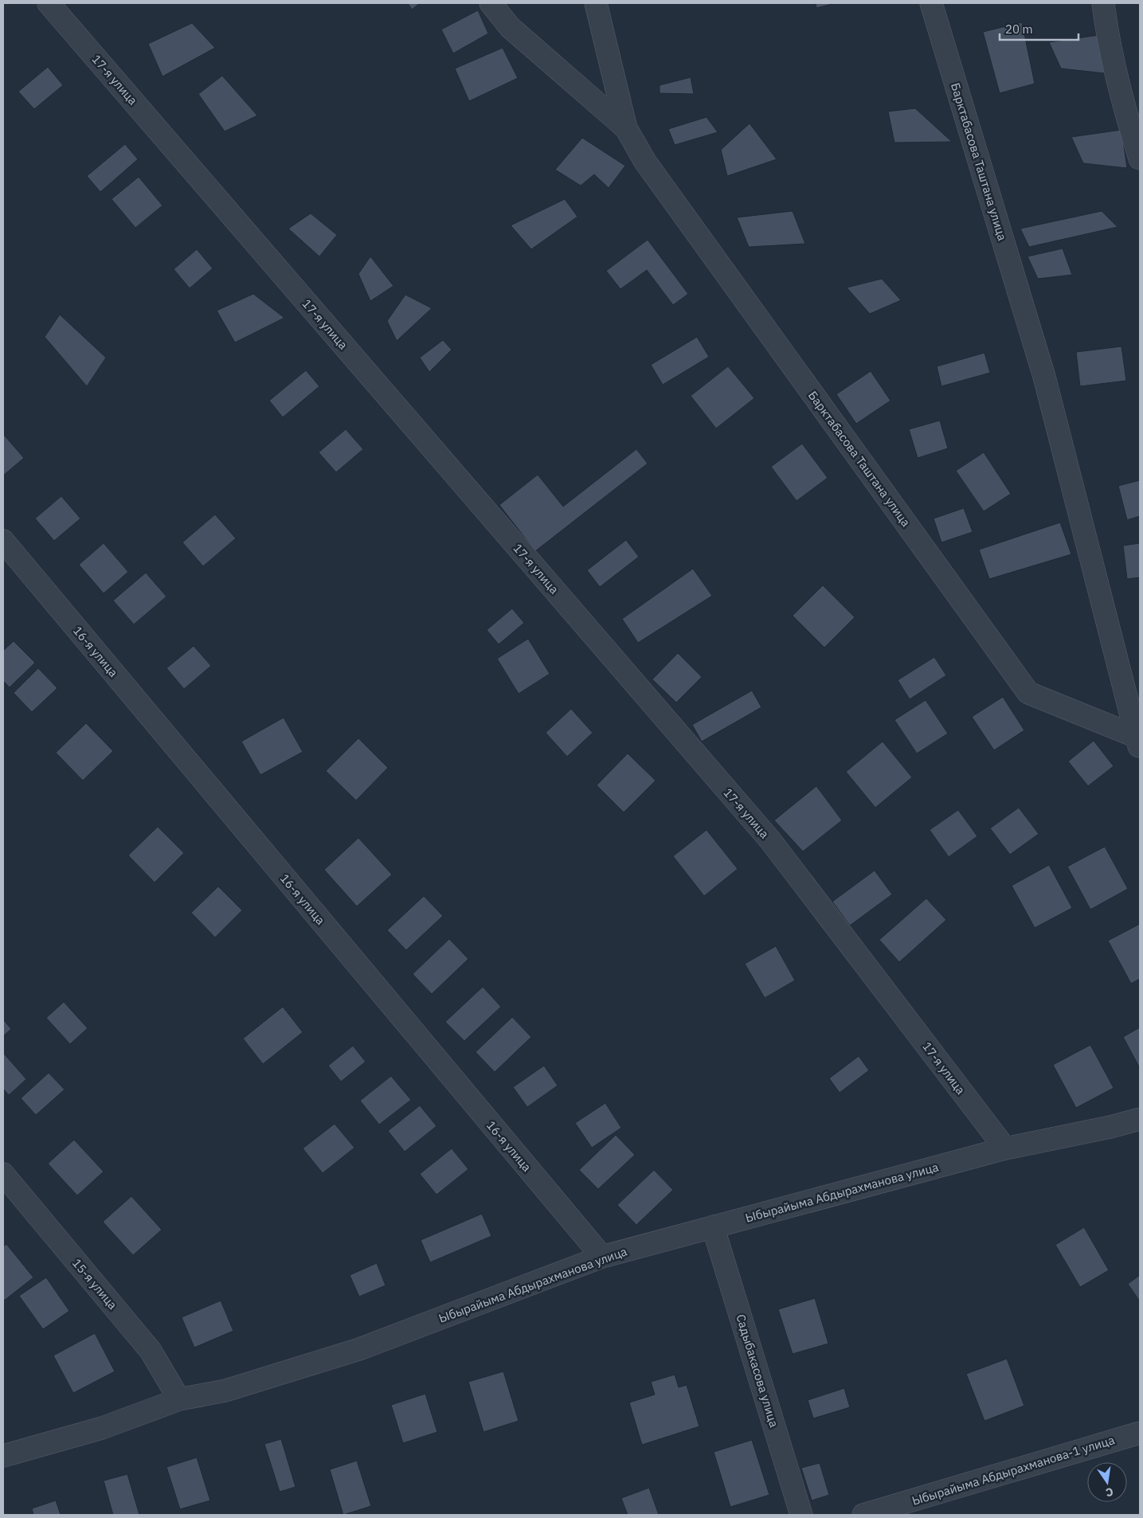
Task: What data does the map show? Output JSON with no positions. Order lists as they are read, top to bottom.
{
  "streets": {
    "street": [
      "17-я улица",
      "Барктабасова Таштана улица",
      "16-я улица",
      "Ыбырайыма Абдырахманова улица",
      "15-я улица",
      "Садыбакасова улица",
      "Ыбырайыма Абдырахманова-1 улица"
    ]
  },
  "crossings": [
    ["17-я улица", "Ыбырайыма Абдырахманова улица"],
    ["16-я улица", "Ыбырайыма Абдырахманова улица"],
    ["Ыбырайыма Абдырахманова улица", "15-я улица"],
    ["Ыбырайыма Абдырахманова улица", "Садыбакасова улица"]
  ],
  "scale_bar": "20 m",
  "north": "bottom"
}
